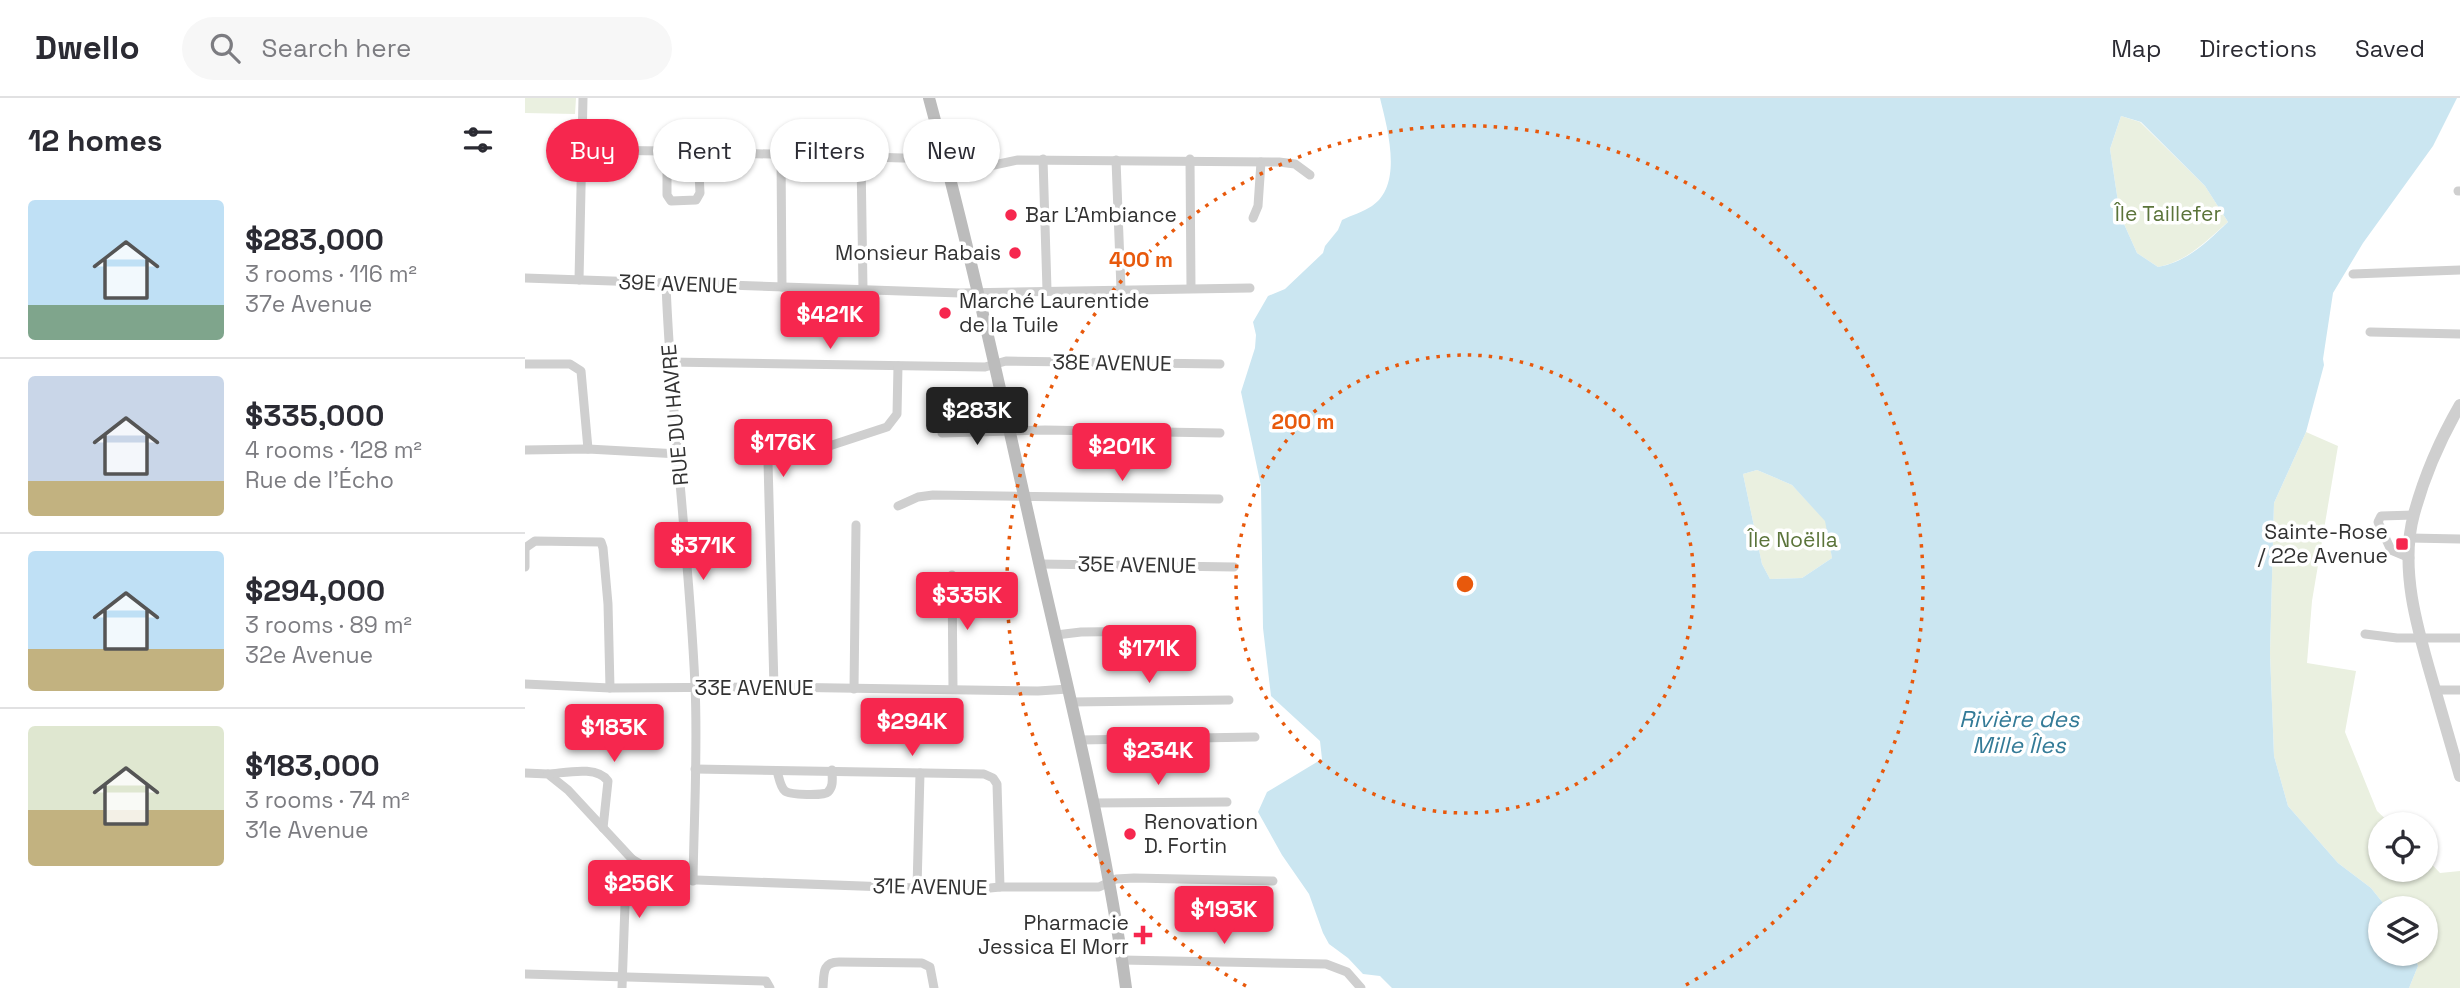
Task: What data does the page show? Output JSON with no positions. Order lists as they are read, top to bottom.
{
  "streets": {
    "street": [
      "39E AVENUE",
      "38E AVENUE",
      "RUE DU HAVRE",
      "35E AVENUE",
      "33E AVENUE",
      "31E AVENUE"
    ]
  },
  "crossings": [
    ["39E AVENUE", "RUE DU HAVRE"],
    ["38E AVENUE", "RUE DU HAVRE"],
    ["RUE DU HAVRE", "33E AVENUE"],
    ["RUE DU HAVRE", "31E AVENUE"]
  ],
  "water": ["Rivière des Mille Îles"],
  "parks": ["Île Taillefer", "Île Noëlla"],
  "places": {
    "other": [
      "Bar L'Ambiance",
      "Monsieur Rabais",
      "Marché Laurentide de la Tuile",
      "Renovation D. Fortin"
    ],
    "transit": ["Sainte-Rose / 22e Avenue"],
    "health": ["Pharmacie Jessica El Morr"]
  },
  "page": {
    "header": "Dwello",
    "search": "Search here",
    "nav": ["Map", "Directions", "Saved"],
    "heading": "12 homes",
    "chip": [
      "Buy",
      "Rent",
      "Filters",
      "New"
    ],
    "list": [
      {
        "name": "$283,000",
        "note": "3 rooms · 116 m² · 37e Avenue"
      },
      {
        "name": "$335,000",
        "note": "4 rooms · 128 m² · Rue de l'Écho"
      },
      {
        "name": "$294,000",
        "note": "3 rooms · 89 m² · 32e Avenue"
      },
      {
        "name": "$183,000",
        "note": "3 rooms · 74 m² · 31e Avenue"
      }
    ],
    "price": [
      "$421K",
      "$283K",
      "$176K",
      "$201K",
      "$371K",
      "$335K",
      "$171K",
      "$294K",
      "$183K",
      "$234K",
      "$256K",
      "$193K"
    ]
  },
  "rings": ["400 m", "200 m"]
}
